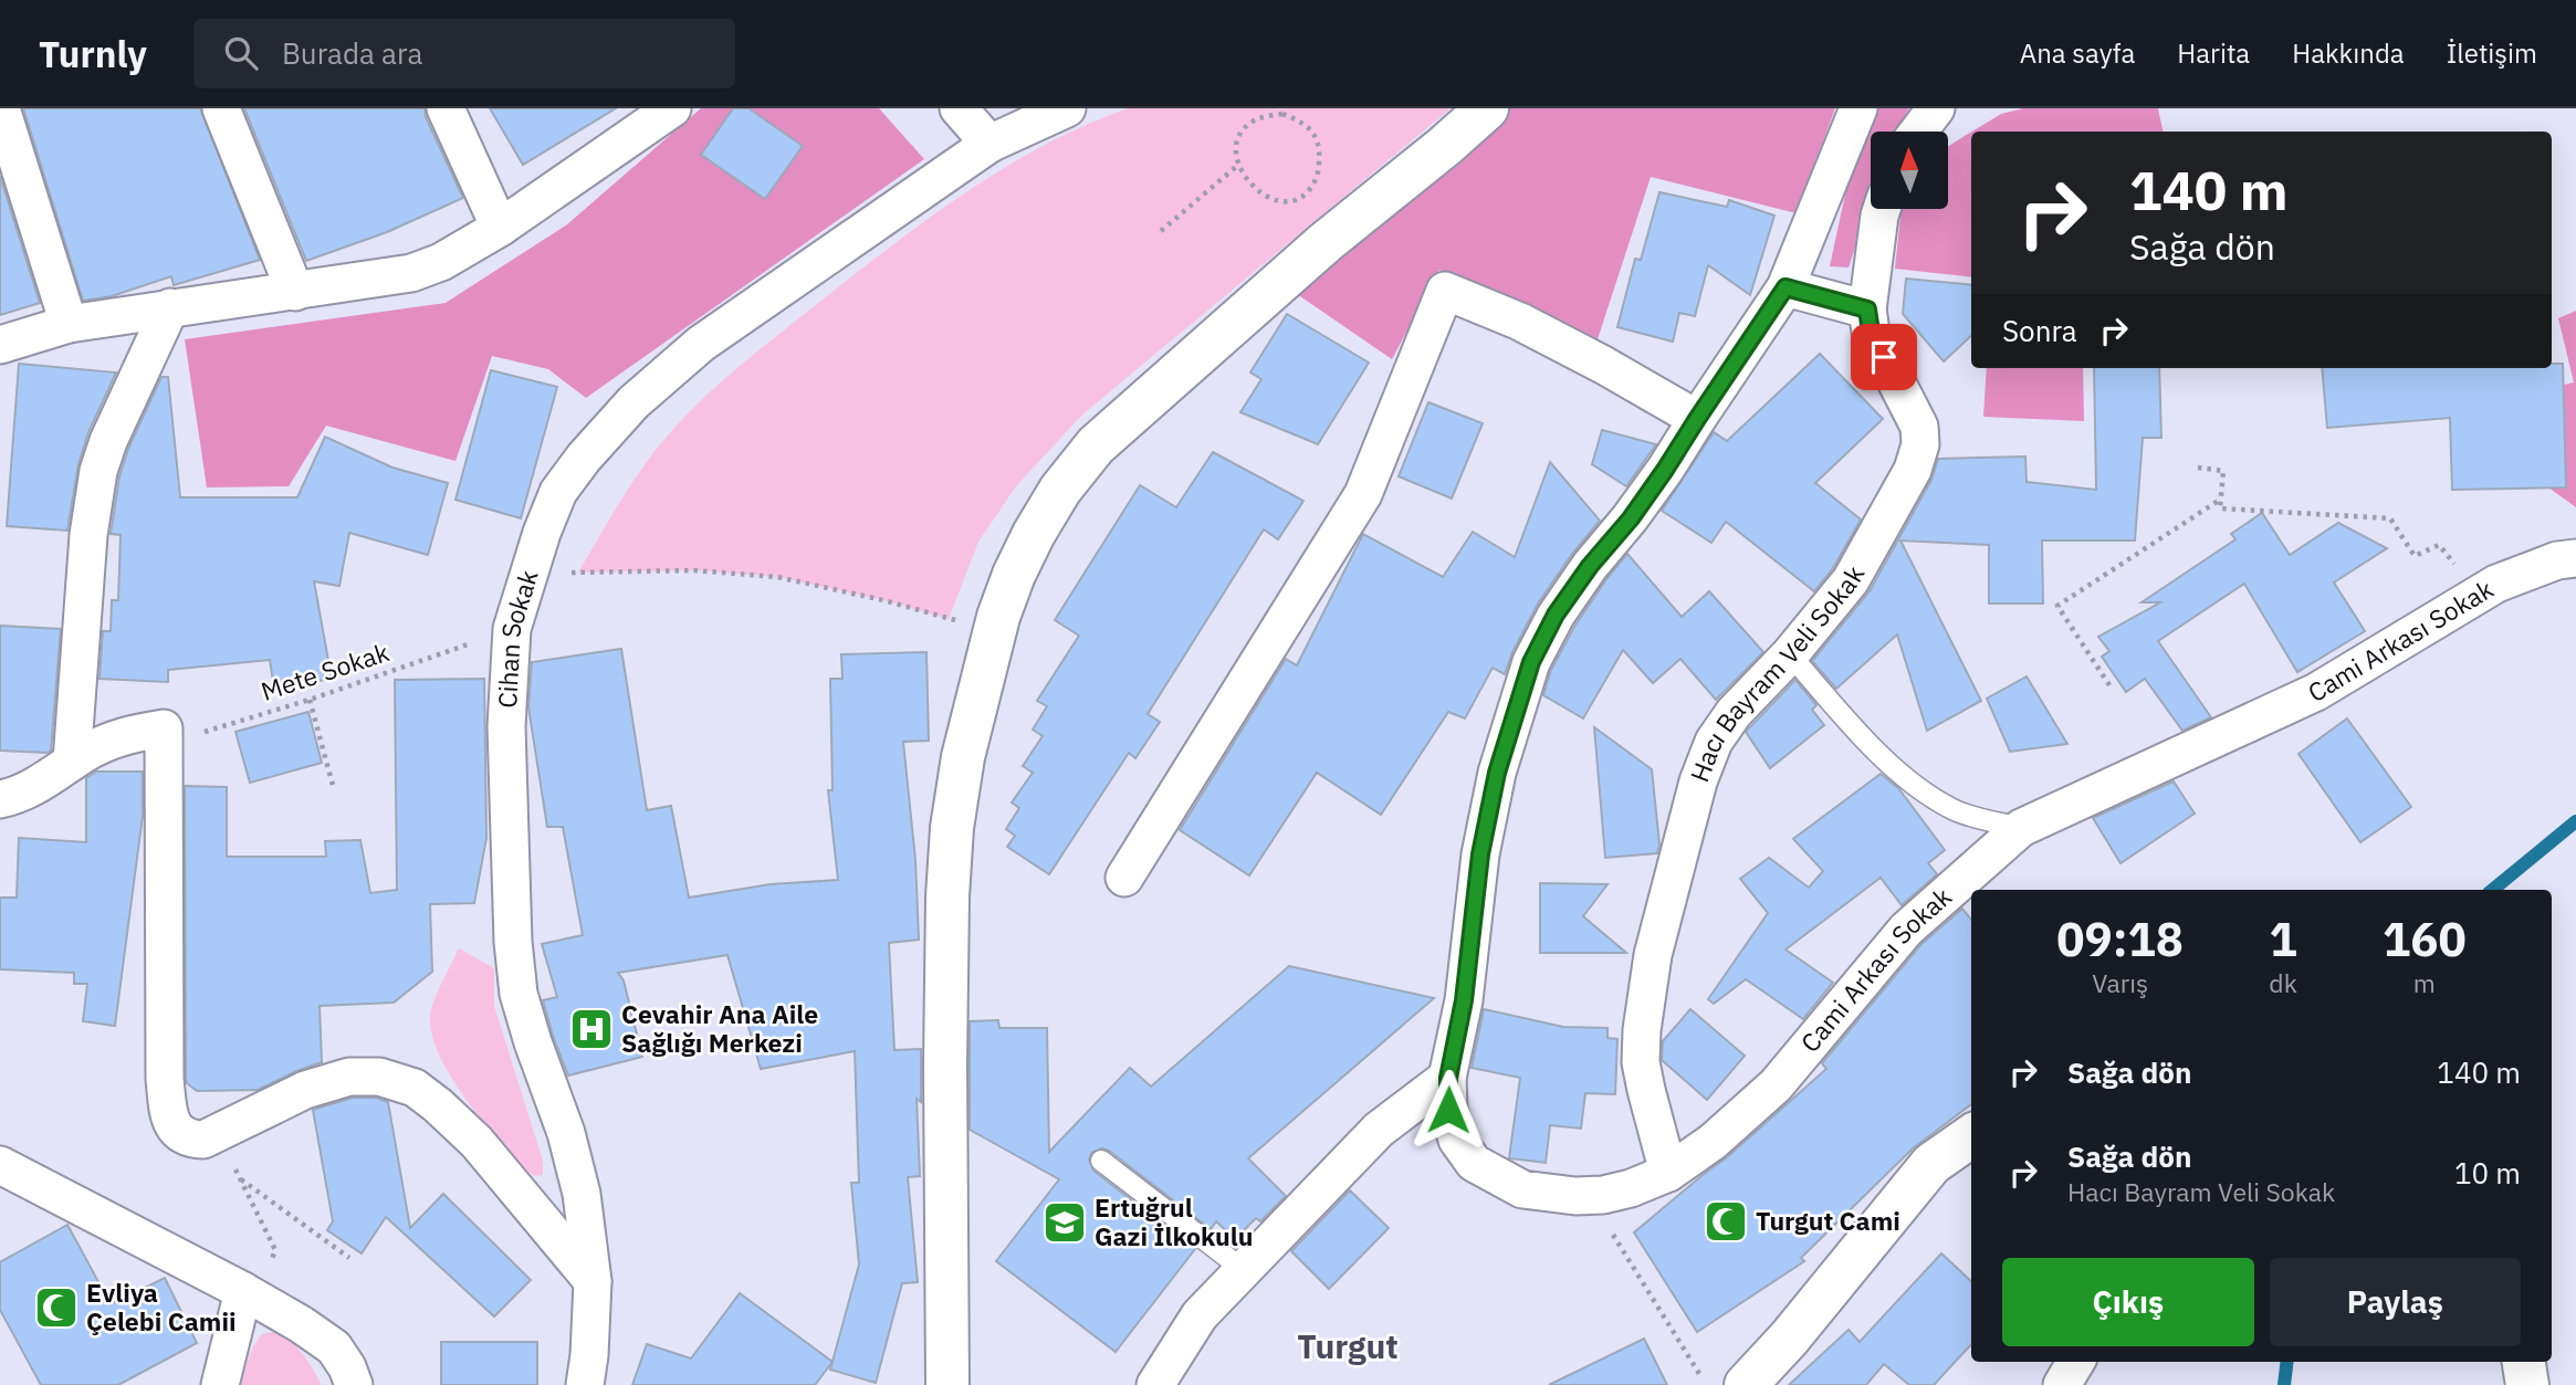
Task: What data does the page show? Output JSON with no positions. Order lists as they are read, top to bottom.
{
  "streets": {
    "street": ["Cihan Sokak", "Cami Arkası Sokak", "Hacı Bayram Veli Sokak"],
    "path": ["Mete Sokak"]
  },
  "crossings": [
    ["Cihan Sokak", "Mete Sokak"],
    ["Cami Arkası Sokak", "Hacı Bayram Veli Sokak"]
  ],
  "districts": ["Turgut"],
  "places": {
    "hospital": ["Cevahir Ana Aile Sağlığı Merkezi"],
    "mosque": ["Turgut Cami", "Evliya Çelebi Camii"],
    "school or university": ["Ertuğrul Gazi İlkokulu"]
  },
  "north": "top",
  "page": {
    "header": "Turnly",
    "search": "Burada ara",
    "nav": [
      "Ana sayfa",
      "Harita",
      "Hakkında",
      "İletişim"
    ],
    "turn": ["140 m", "Sağa dön"],
    "then": "Sonra",
    "eta": [
      "09:18",
      "Varış",
      "1",
      "dk",
      "160",
      "m"
    ],
    "list": [
      {
        "name": "Sağa dön",
        "value": "140 m"
      },
      {
        "name": "Sağa dön",
        "note": "Hacı Bayram Veli Sokak",
        "value": "10 m"
      }
    ],
    "buttons": ["Çıkış", "Paylaş"]
  }
}
